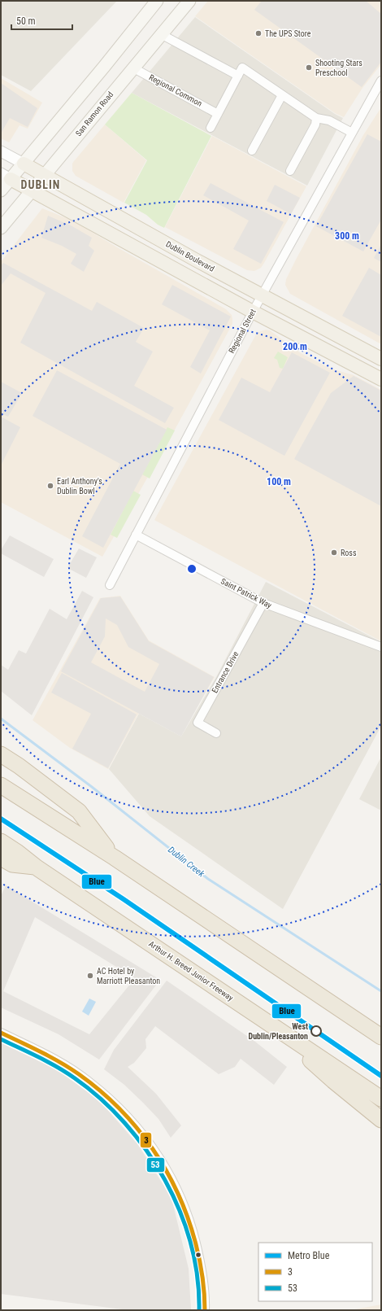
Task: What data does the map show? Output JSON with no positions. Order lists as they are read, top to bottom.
{
  "streets": {
    "highway": ["Arthur H. Breed Junior Freeway"],
    "main road": ["San Ramon Road", "Dublin Boulevard"],
    "street": [
      "Regional Common",
      "Regional Street",
      "Saint Patrick Way",
      "Entrance Drive"
    ]
  },
  "crossings": [
    ["Regional Common", "San Ramon Road"],
    ["San Ramon Road", "Dublin Boulevard"],
    ["Dublin Boulevard", "Regional Street"],
    ["Regional Street", "Saint Patrick Way"],
    ["Saint Patrick Way", "Entrance Drive"]
  ],
  "districts": ["DUBLIN"],
  "water": ["Dublin Creek"],
  "places": [
    "The UPS Store",
    "Shooting Stars Preschool",
    "Earl Anthony's Dublin Bowl",
    "Ross",
    "AC Hotel by Marriott Pleasanton",
    "West Dublin/Pleasanton"
  ],
  "lines": ["metro line Blue", "transit line 3", "transit line 53"],
  "legend": ["Metro Blue", "3", "53"],
  "scale_bar": "50 m",
  "rings": ["300 m", "200 m", "100 m"]
}
